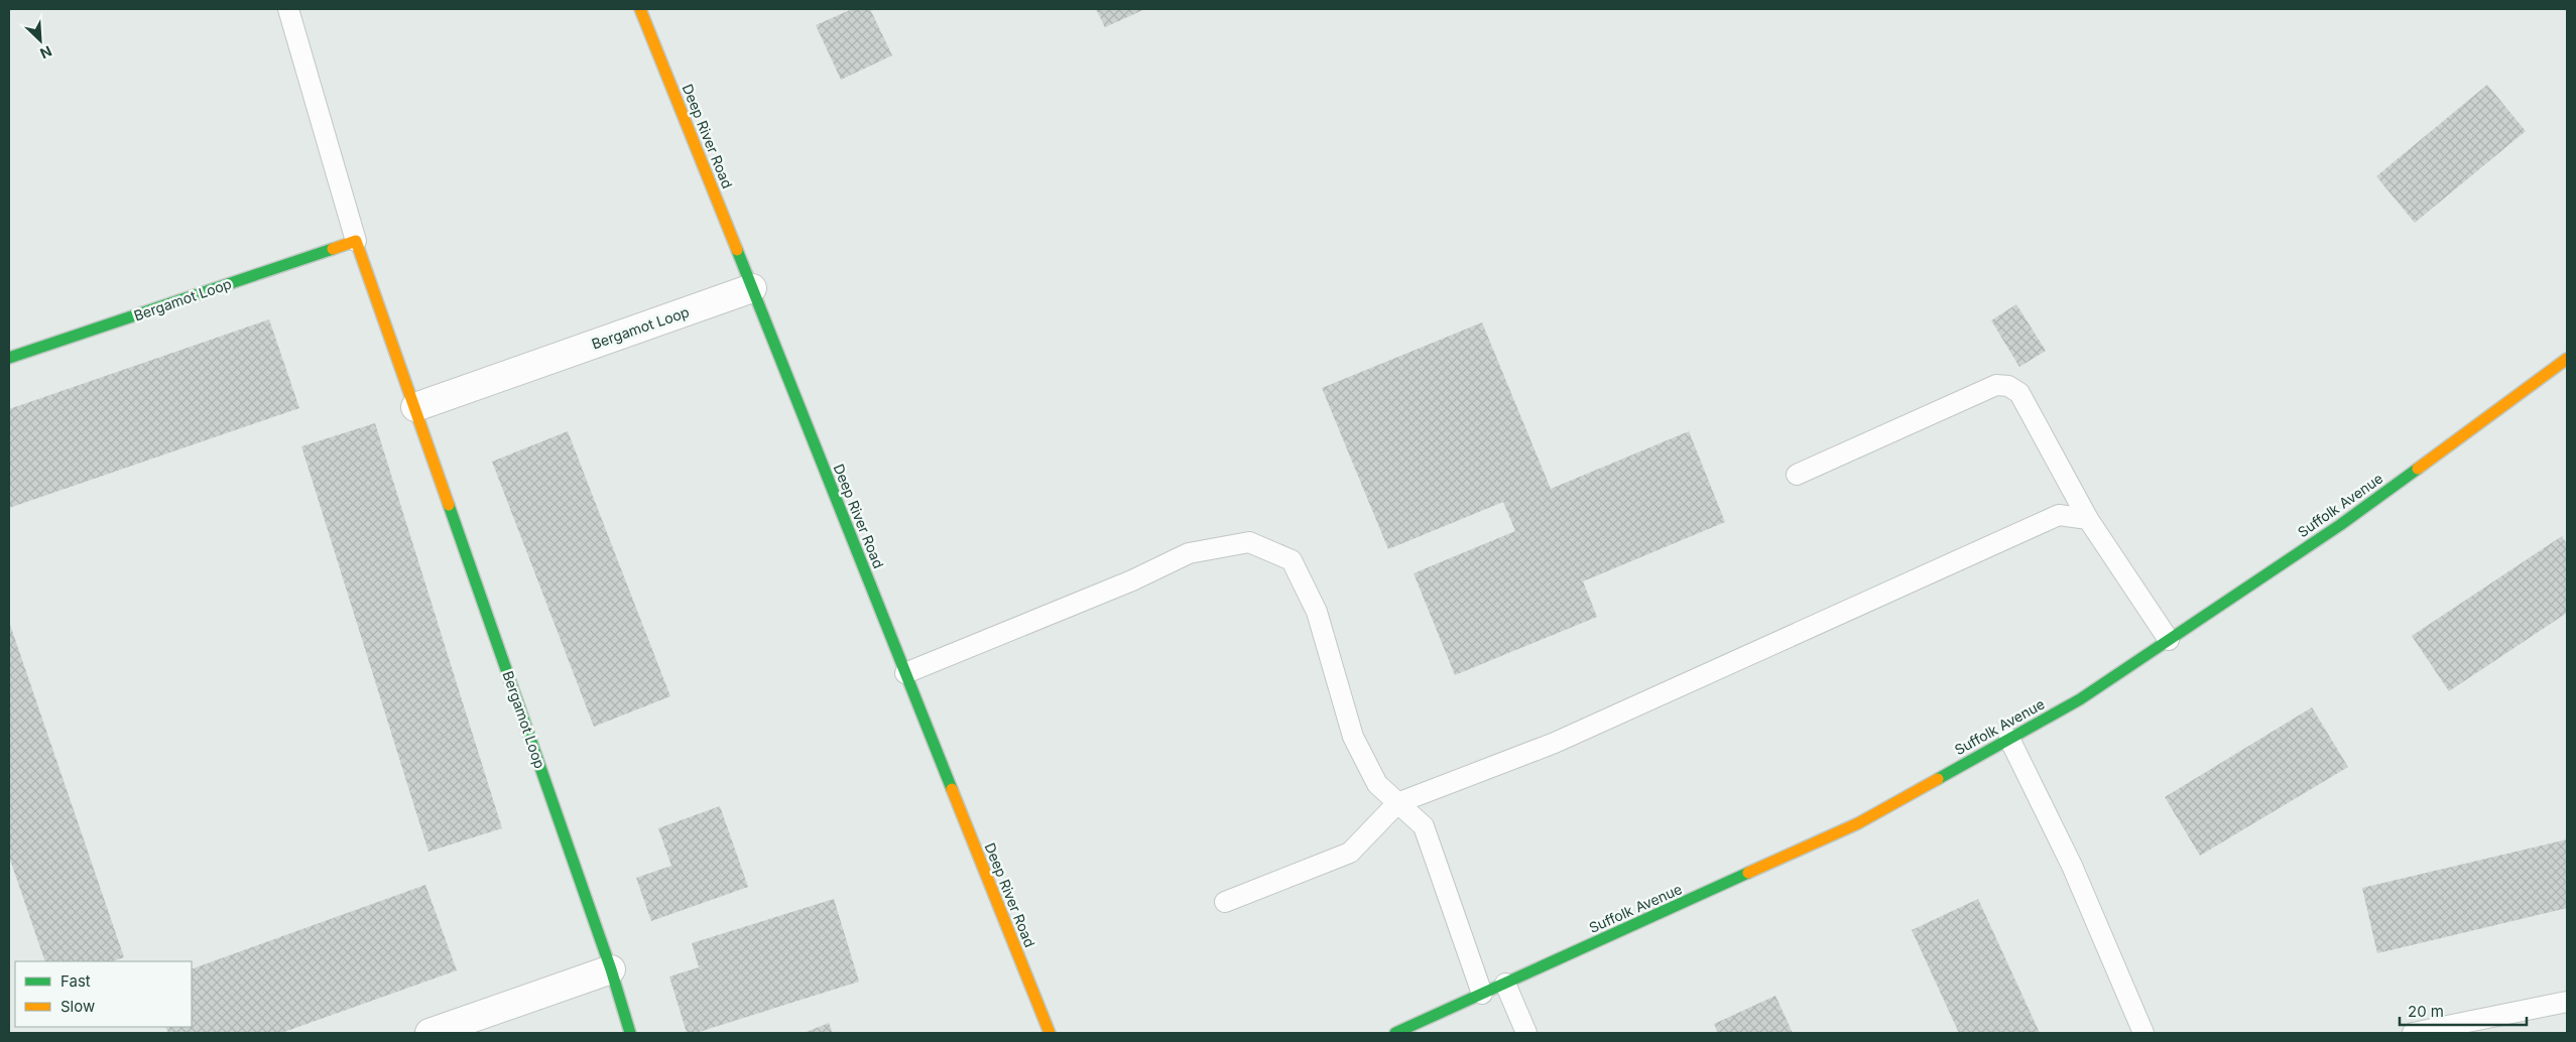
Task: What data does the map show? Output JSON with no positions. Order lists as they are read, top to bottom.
{
  "streets": {
    "street": ["Deep River Road", "Bergamot Loop", "Suffolk Avenue"]
  },
  "crossings": [
    ["Deep River Road", "Bergamot Loop"]
  ],
  "legend": ["Fast", "Slow"],
  "scale_bar": "20 m",
  "north": "bottom right"
}
